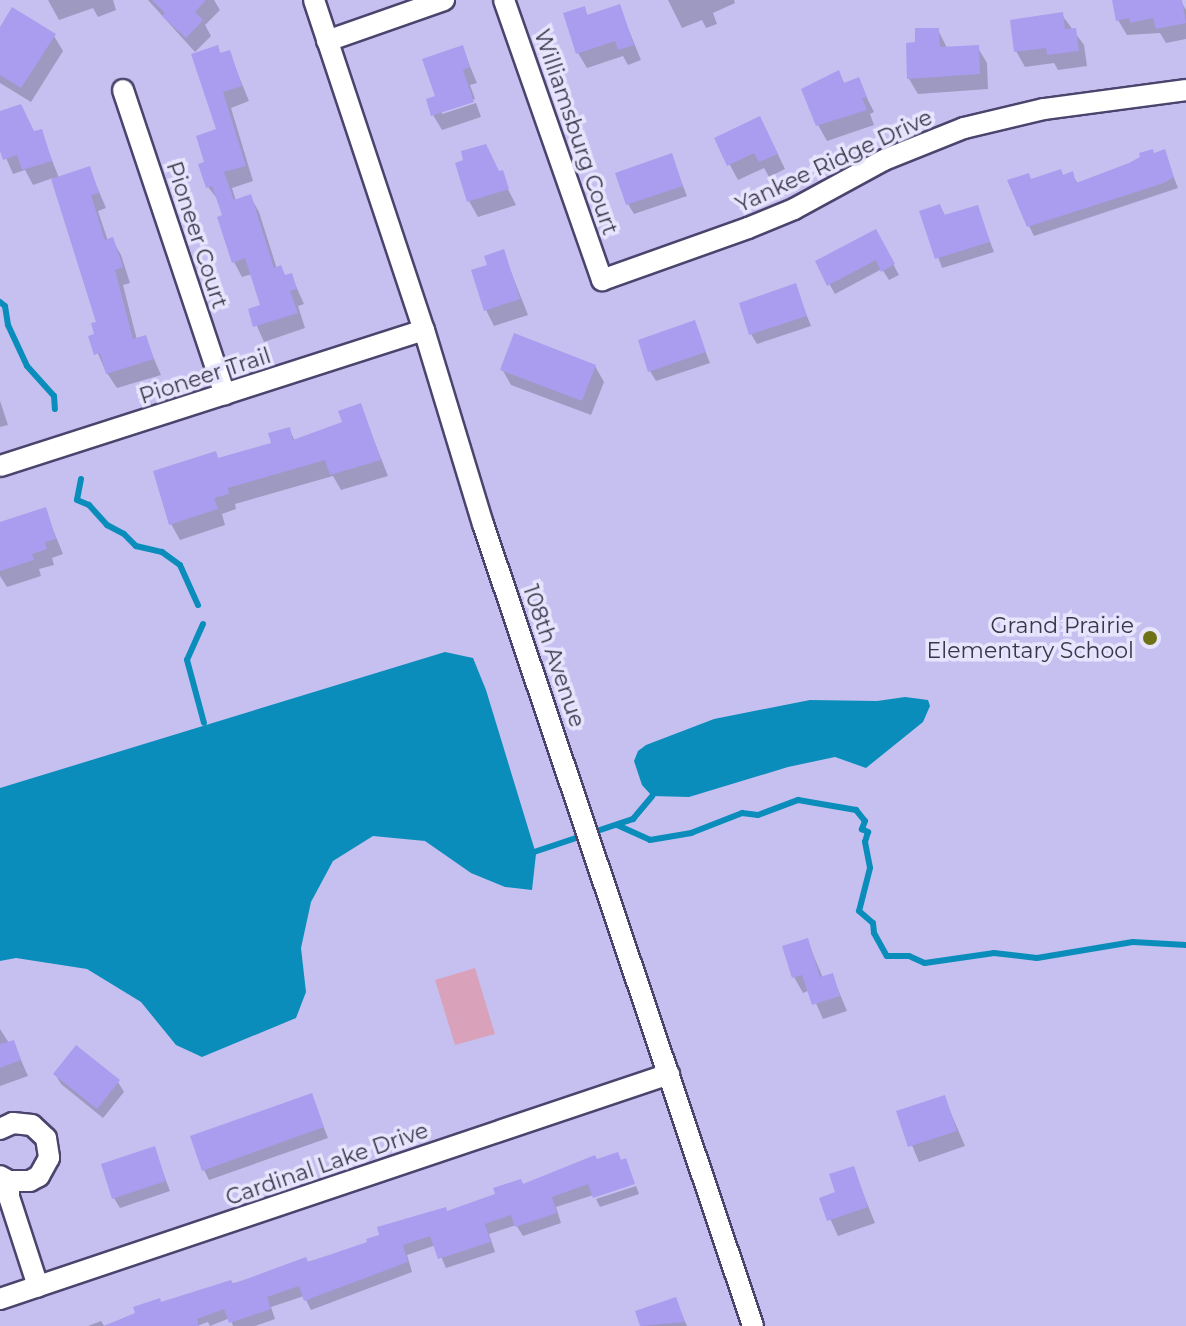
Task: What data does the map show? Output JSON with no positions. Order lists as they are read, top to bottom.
{
  "streets": {
    "street": [
      "Williamsburg Court",
      "Yankee Ridge Drive",
      "Pioneer Court",
      "Pioneer Trail",
      "108th Avenue",
      "Cardinal Lake Drive"
    ]
  },
  "crossings": [
    ["Williamsburg Court", "Yankee Ridge Drive"],
    ["Pioneer Court", "Pioneer Trail"],
    ["Pioneer Trail", "108th Avenue"],
    ["108th Avenue", "Cardinal Lake Drive"]
  ],
  "places": ["Grand Prairie Elementary School"]
}
